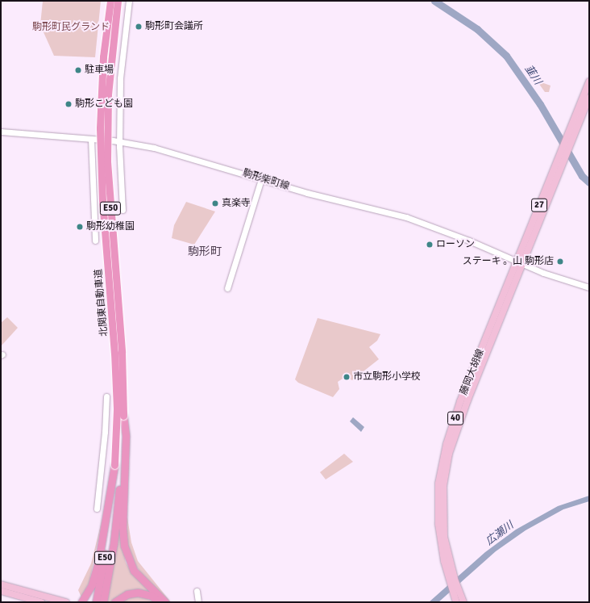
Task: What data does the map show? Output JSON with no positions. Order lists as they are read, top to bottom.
{
  "streets": {
    "highway": ["E50", "北関東自動車道"],
    "main road": ["27", "藤岡大胡線", "40"],
    "street": ["駒形柴町線"]
  },
  "crossings": [
    ["駒形柴町線", "27"],
    ["駒形柴町線", "藤岡大胡線"],
    ["27", "藤岡大胡線"],
    ["藤岡大胡線", "40"]
  ],
  "districts": ["駒形町"],
  "water": ["韮川", "広瀬川"],
  "parks": ["駒形町民グランド"],
  "places": [
    "駒形町会議所",
    "駐車場",
    "駒形こども園",
    "真楽寺",
    "駒形幼稚園",
    "ローソン",
    "ステーキ 。山 駒形店",
    "市立駒形小学校"
  ]
}
